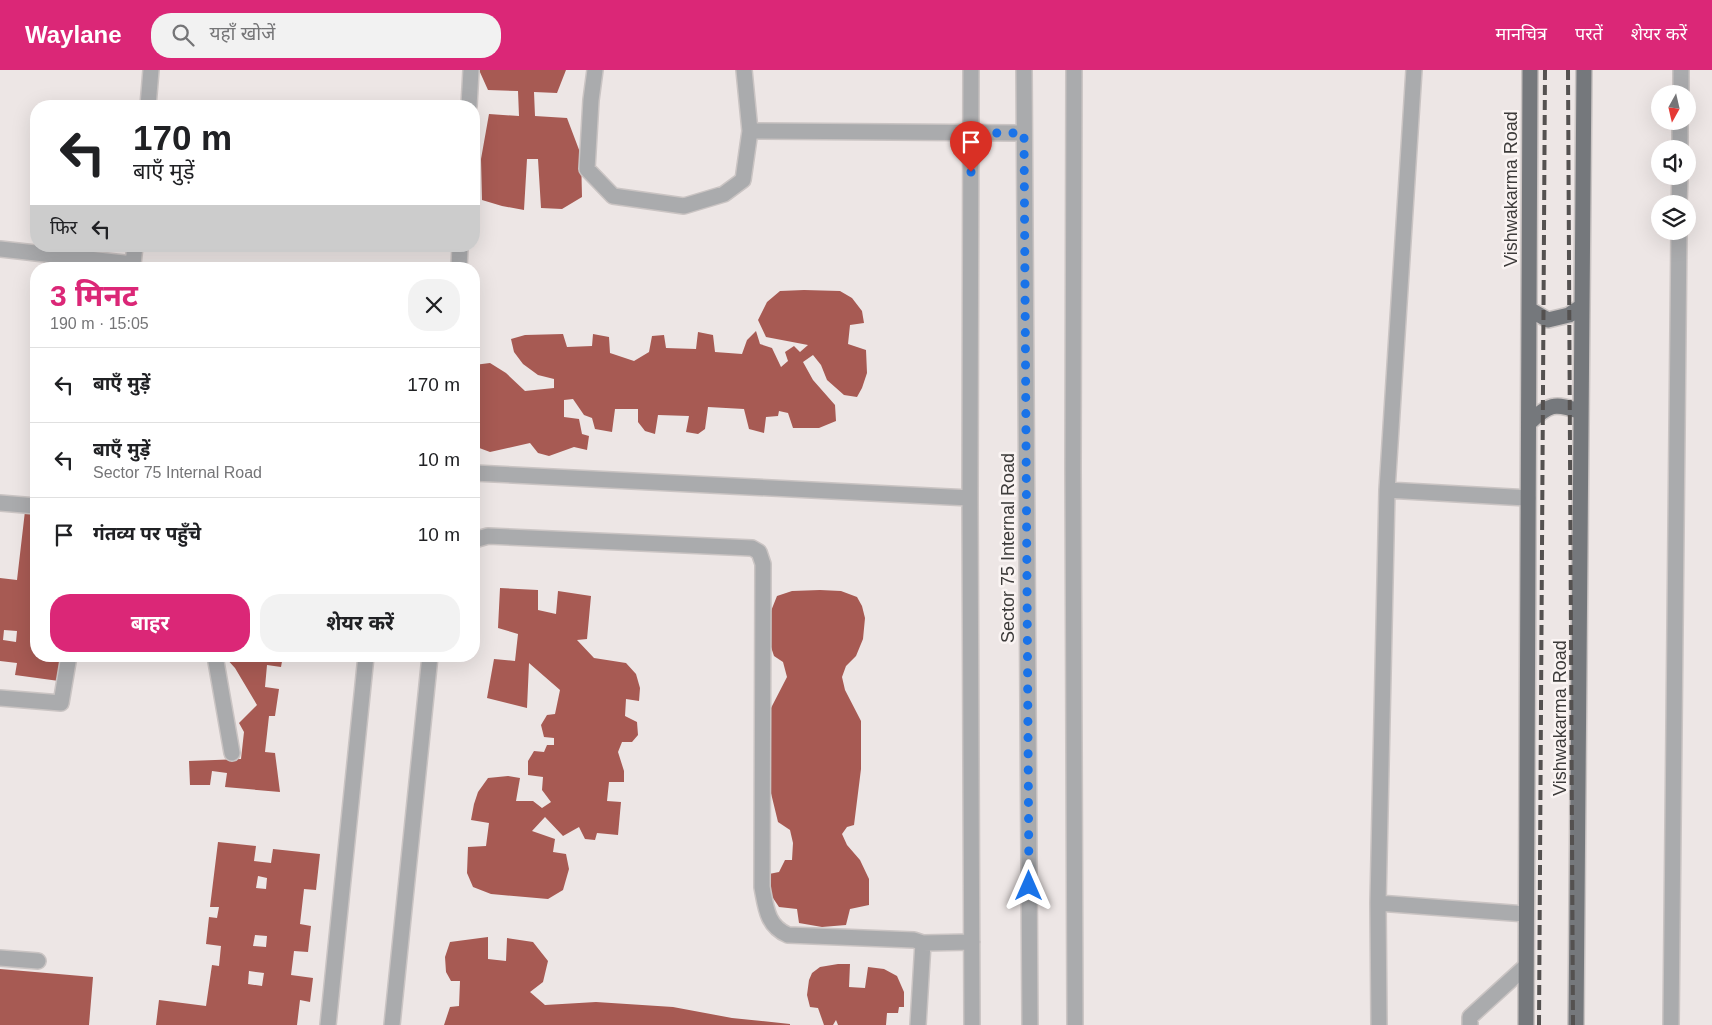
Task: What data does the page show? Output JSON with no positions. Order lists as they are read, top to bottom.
{
  "streets": {
    "main road": ["Vishwakarma Road"],
    "street": ["Sector 75 Internal Road"]
  },
  "north": "bottom",
  "page": {
    "header": "Waylane",
    "search": "यहाँ खोजें",
    "nav": ["मानचित्र", "परतें", "शेयर करें"],
    "turn": ["170 m", "बाएँ मुड़ें"],
    "then": "फिर",
    "heading": ["3 मिनट", "190 m · 15:05"],
    "list": [
      {
        "name": "बाएँ मुड़ें",
        "value": "170 m"
      },
      {
        "name": "बाएँ मुड़ें",
        "note": "Sector 75 Internal Road",
        "value": "10 m"
      },
      {
        "name": "गंतव्य पर पहुँचे",
        "value": "10 m"
      }
    ],
    "buttons": ["बाहर", "शेयर करें"]
  }
}
